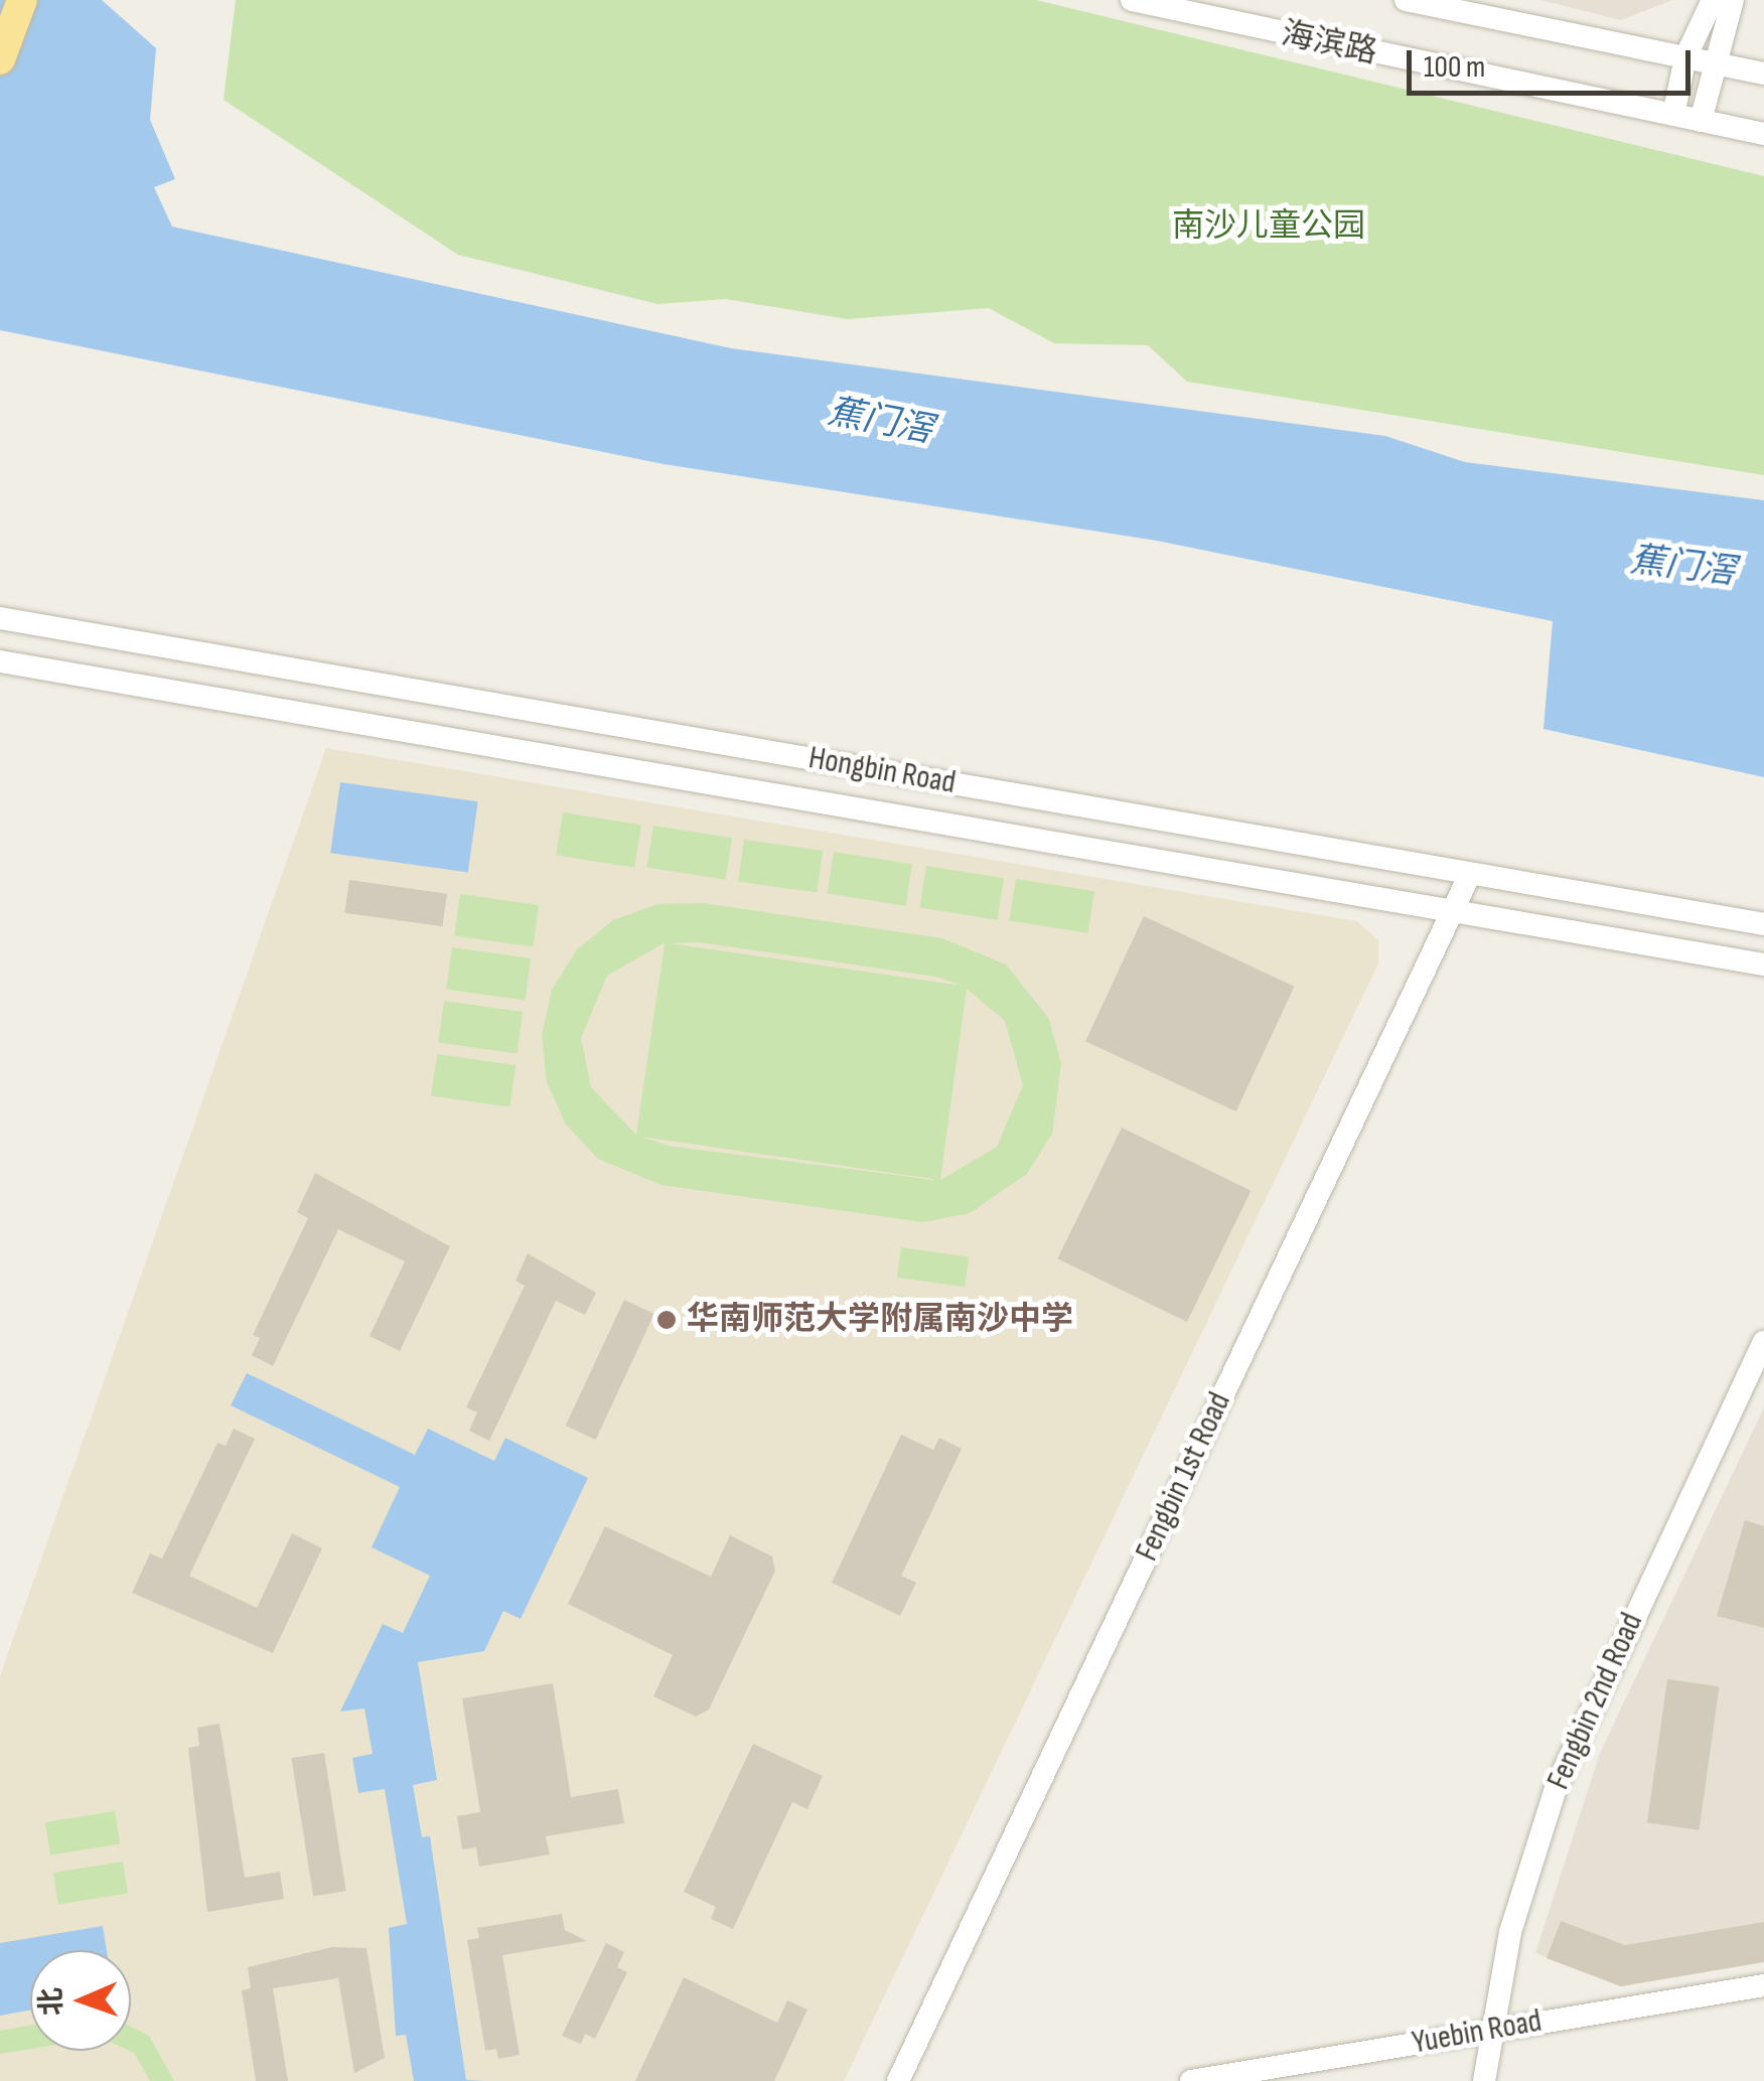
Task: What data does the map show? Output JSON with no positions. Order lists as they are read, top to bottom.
{
  "streets": {
    "street": [
      "海滨路",
      "Hongbin Road",
      "Fengbin 1st Road",
      "Fengbin 2nd Road",
      "Yuebin Road"
    ]
  },
  "crossings": [
    ["Hongbin Road", "Fengbin 1st Road"],
    ["Fengbin 2nd Road", "Yuebin Road"]
  ],
  "water": ["蕉门滘"],
  "parks": ["南沙儿童公园"],
  "places": ["华南师范大学附属南沙中学"],
  "scale_bar": "100 m",
  "north": "left"
}
